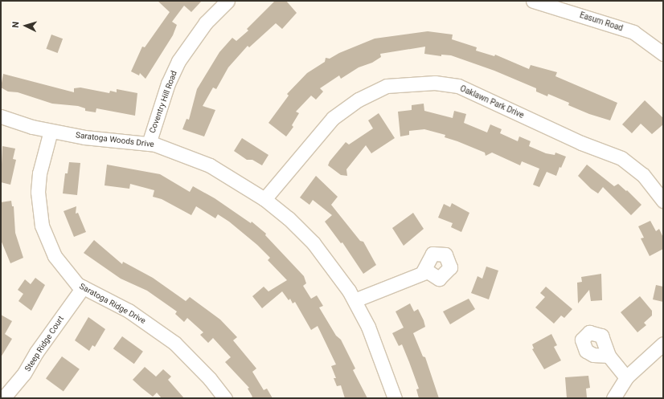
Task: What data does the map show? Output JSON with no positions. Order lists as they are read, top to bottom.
{
  "streets": {
    "street": [
      "Easum Road",
      "Coventry Hill Road",
      "Oaklawn Park Drive",
      "Saratoga Woods Drive",
      "Saratoga Ridge Drive",
      "Steep Ridge Court"
    ]
  },
  "crossings": [
    ["Coventry Hill Road", "Saratoga Woods Drive"],
    ["Oaklawn Park Drive", "Saratoga Woods Drive"],
    ["Saratoga Woods Drive", "Saratoga Ridge Drive"],
    ["Saratoga Ridge Drive", "Steep Ridge Court"]
  ],
  "north": "left"
}
